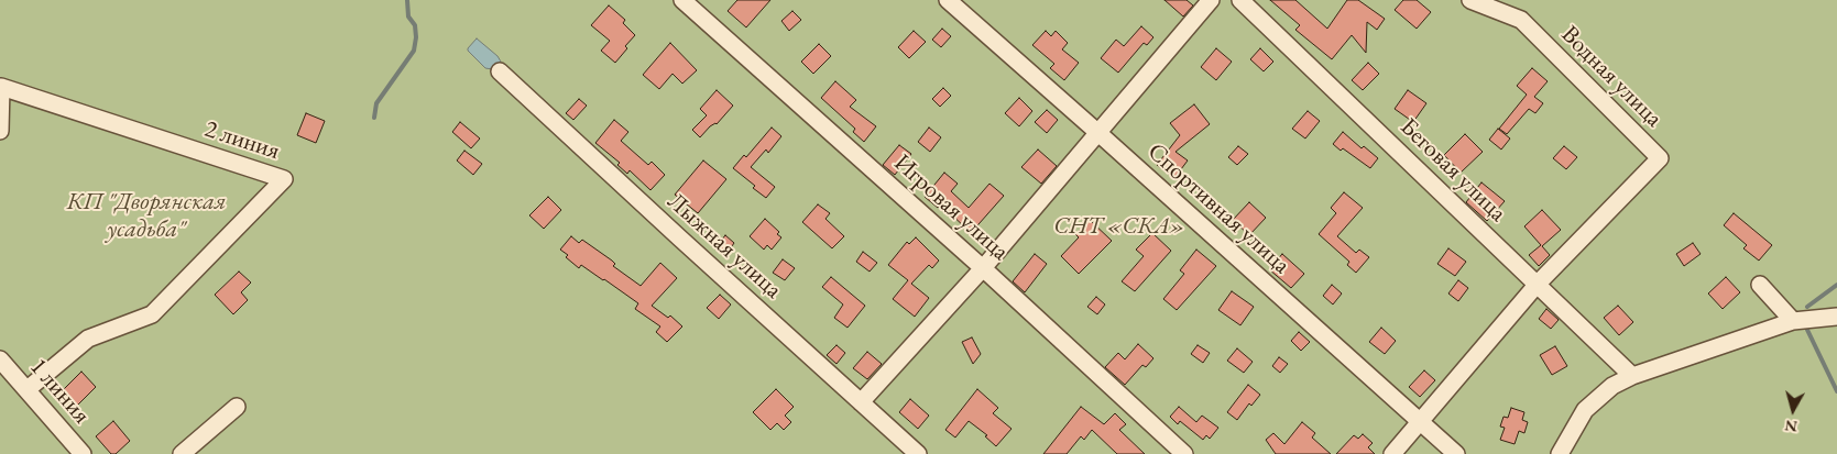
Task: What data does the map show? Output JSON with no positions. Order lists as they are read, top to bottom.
{
  "streets": {
    "street": [
      "Водная улица",
      "2 линия",
      "Беговая улица",
      "Игровая улица",
      "Спортивная улица",
      "Лыжная улица",
      "1 линия"
    ]
  },
  "crossings": [
    ["Водная улица", "Беговая улица"],
    ["2 линия", "1 линия"]
  ],
  "parks": ["КП \"Дворянская усадьба\"", "СНТ «СКА»"],
  "north": "bottom"
}
